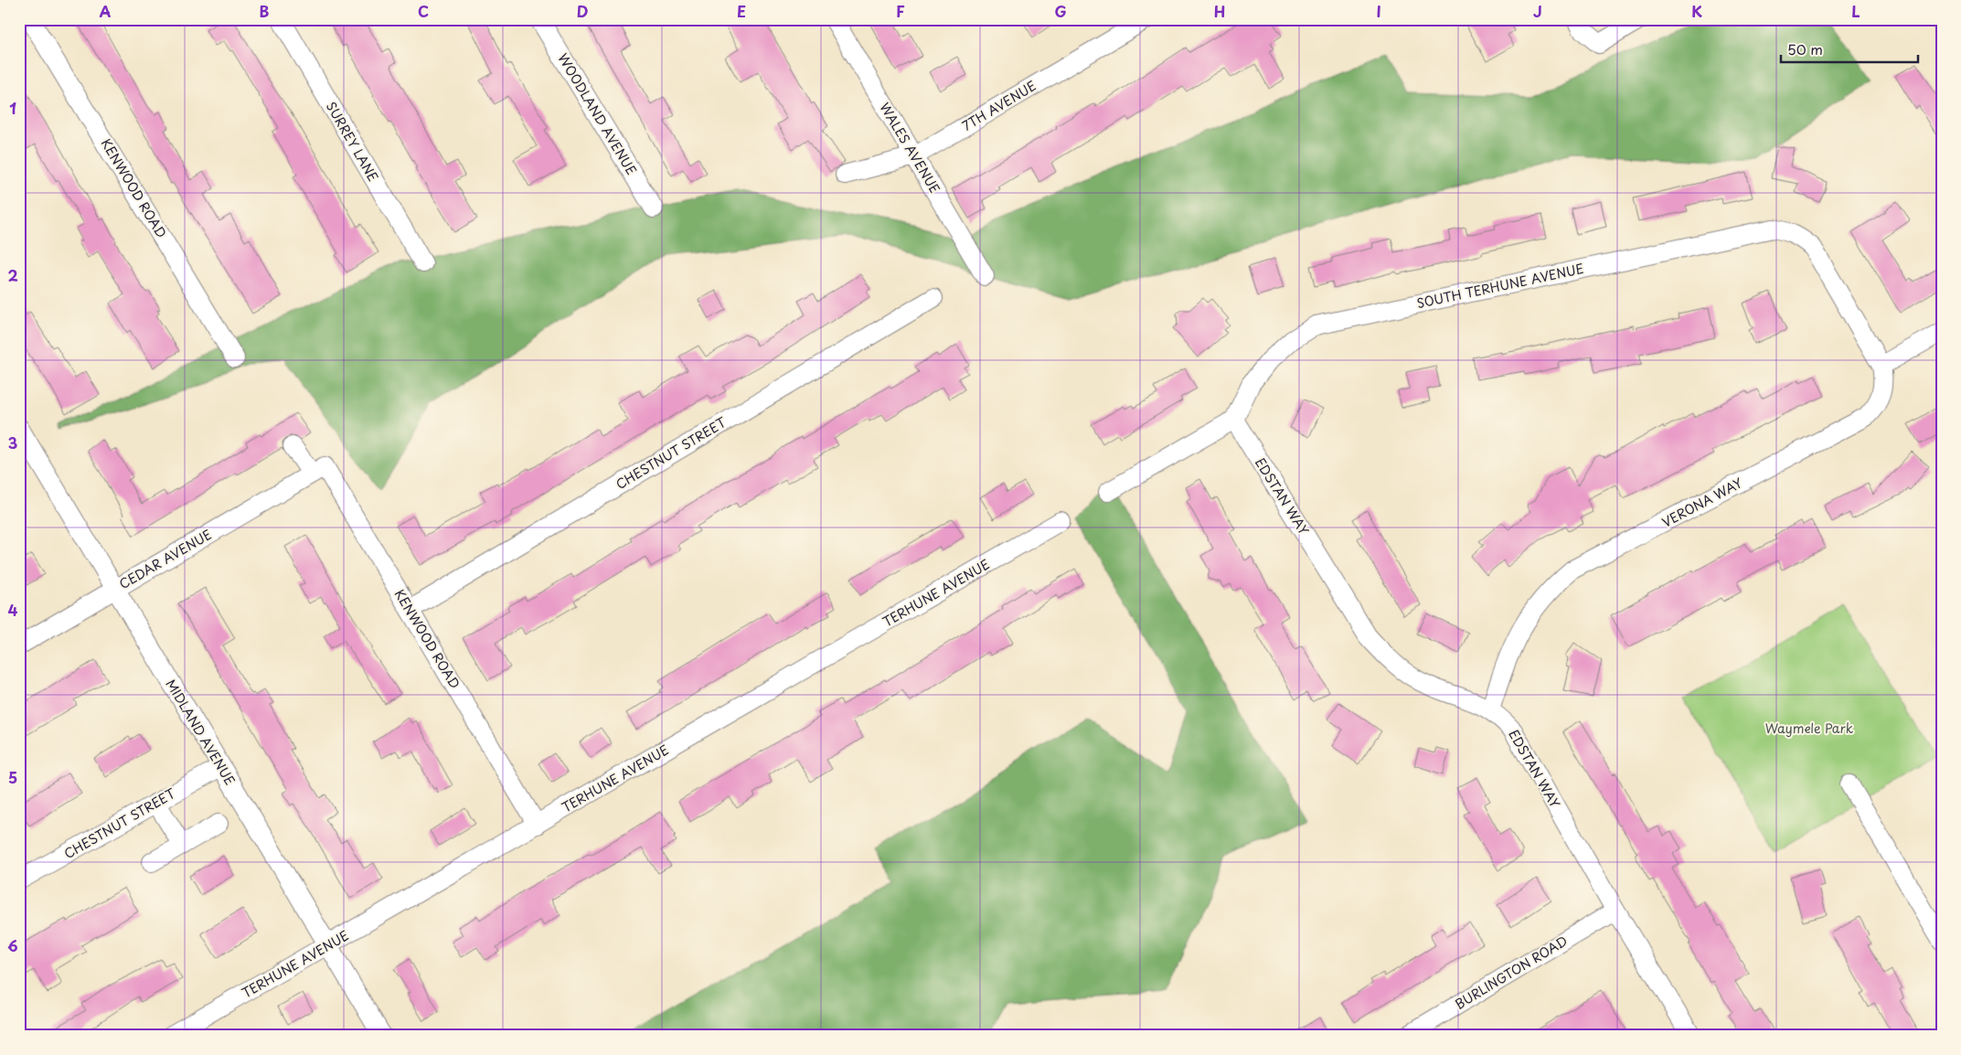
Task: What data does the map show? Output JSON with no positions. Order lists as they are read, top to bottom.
{
  "streets": {
    "street": [
      "7TH AVENUE",
      "WOODLAND AVENUE",
      "SURREY LANE",
      "WALES AVENUE",
      "KENWOOD ROAD",
      "SOUTH TERHUNE AVENUE",
      "CHESTNUT STREET",
      "EDSTAN WAY",
      "VERONA WAY",
      "CEDAR AVENUE",
      "TERHUNE AVENUE",
      "MIDLAND AVENUE",
      "BURLINGTON ROAD"
    ]
  },
  "crossings": [
    ["7TH AVENUE", "WALES AVENUE"],
    ["KENWOOD ROAD", "CHESTNUT STREET"],
    ["KENWOOD ROAD", "CEDAR AVENUE"],
    ["KENWOOD ROAD", "TERHUNE AVENUE"],
    ["SOUTH TERHUNE AVENUE", "EDSTAN WAY"],
    ["SOUTH TERHUNE AVENUE", "VERONA WAY"],
    ["CHESTNUT STREET", "MIDLAND AVENUE"],
    ["EDSTAN WAY", "VERONA WAY"],
    ["EDSTAN WAY", "BURLINGTON ROAD"],
    ["CEDAR AVENUE", "MIDLAND AVENUE"],
    ["TERHUNE AVENUE", "MIDLAND AVENUE"]
  ],
  "parks": ["Waymele Park"],
  "scale_bar": "50 m",
  "grid": {
    "columns": [
      "A",
      "B",
      "C",
      "D",
      "E",
      "F",
      "G",
      "H",
      "I",
      "J",
      "K",
      "L"
    ],
    "rows": [
      "1",
      "2",
      "3",
      "4",
      "5",
      "6"
    ]
  }
}
